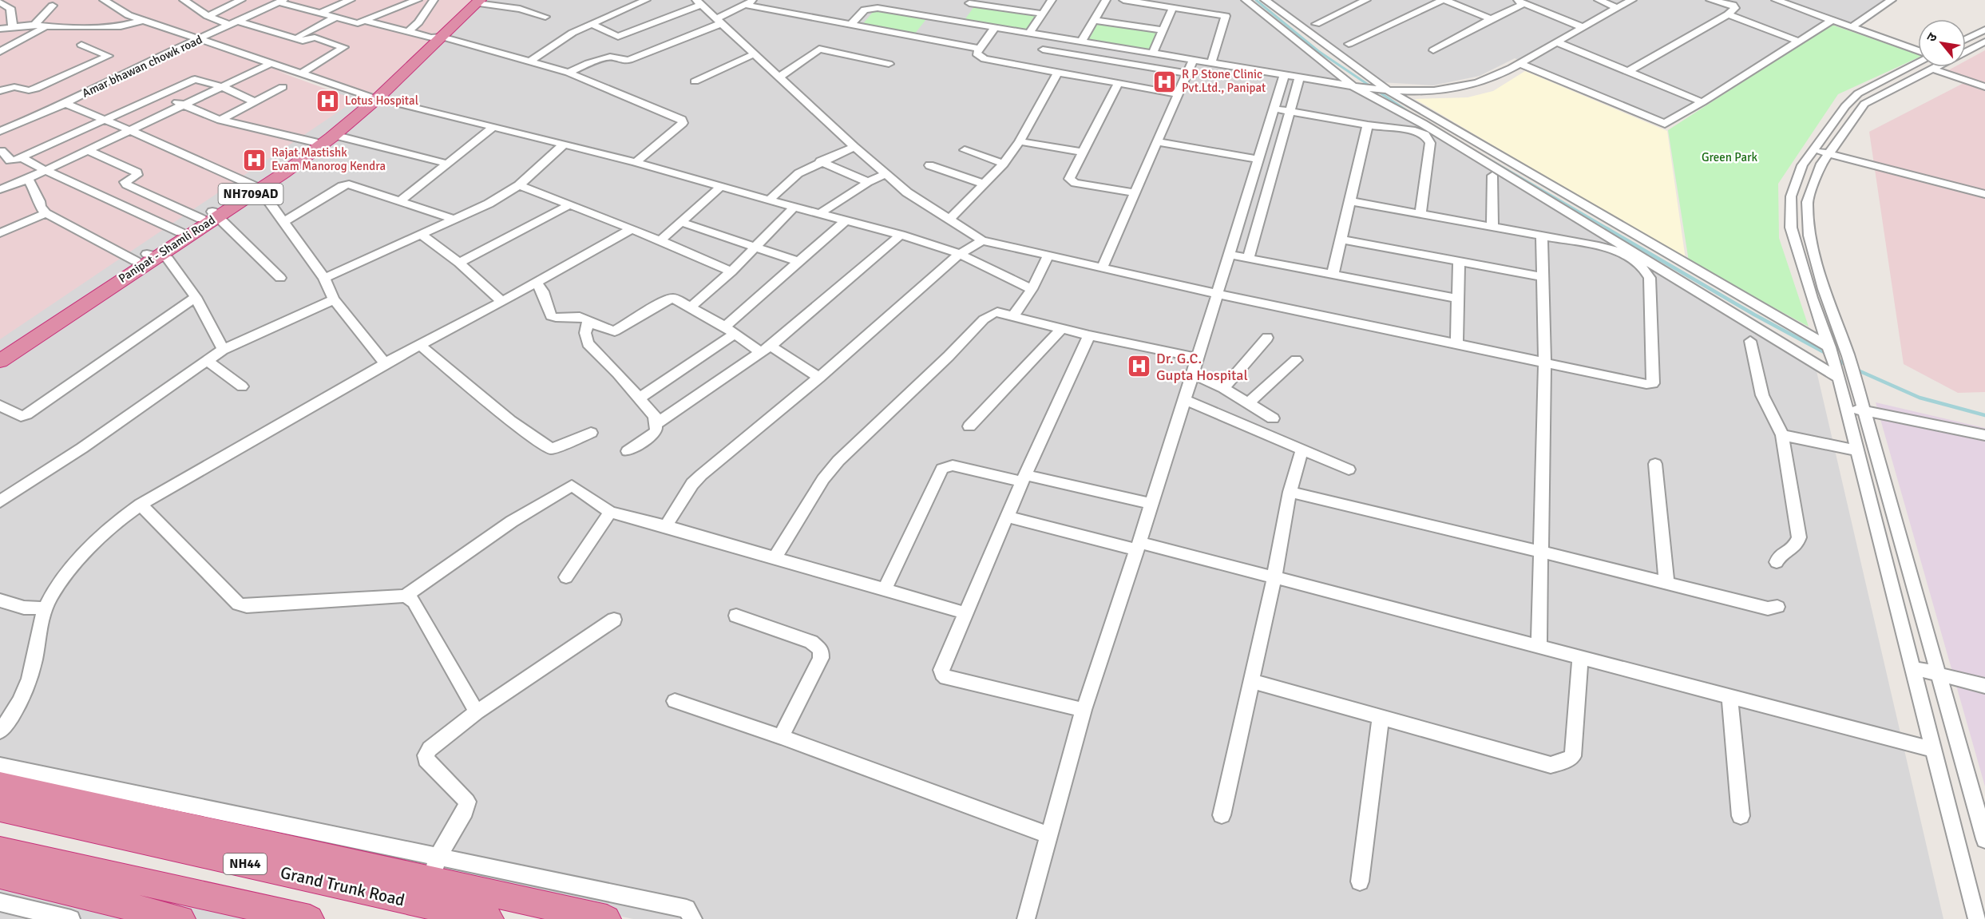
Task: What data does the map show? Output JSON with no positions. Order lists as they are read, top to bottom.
{
  "streets": {
    "highway": [
      "NH709AD",
      "Panipat - Shamli Road",
      "NH44",
      "Grand Trunk Road"
    ],
    "street": ["Amar bhawan chowk road"]
  },
  "parks": ["Green Park"],
  "places": {
    "hospital": [
      "R P Stone Clinic Pvt.Ltd., Panipat",
      "Lotus Hospital",
      "Rajat Mastishk Evam Manorog Kendra",
      "Dr. G.C. Gupta Hospital"
    ]
  },
  "north": "top left"
}
